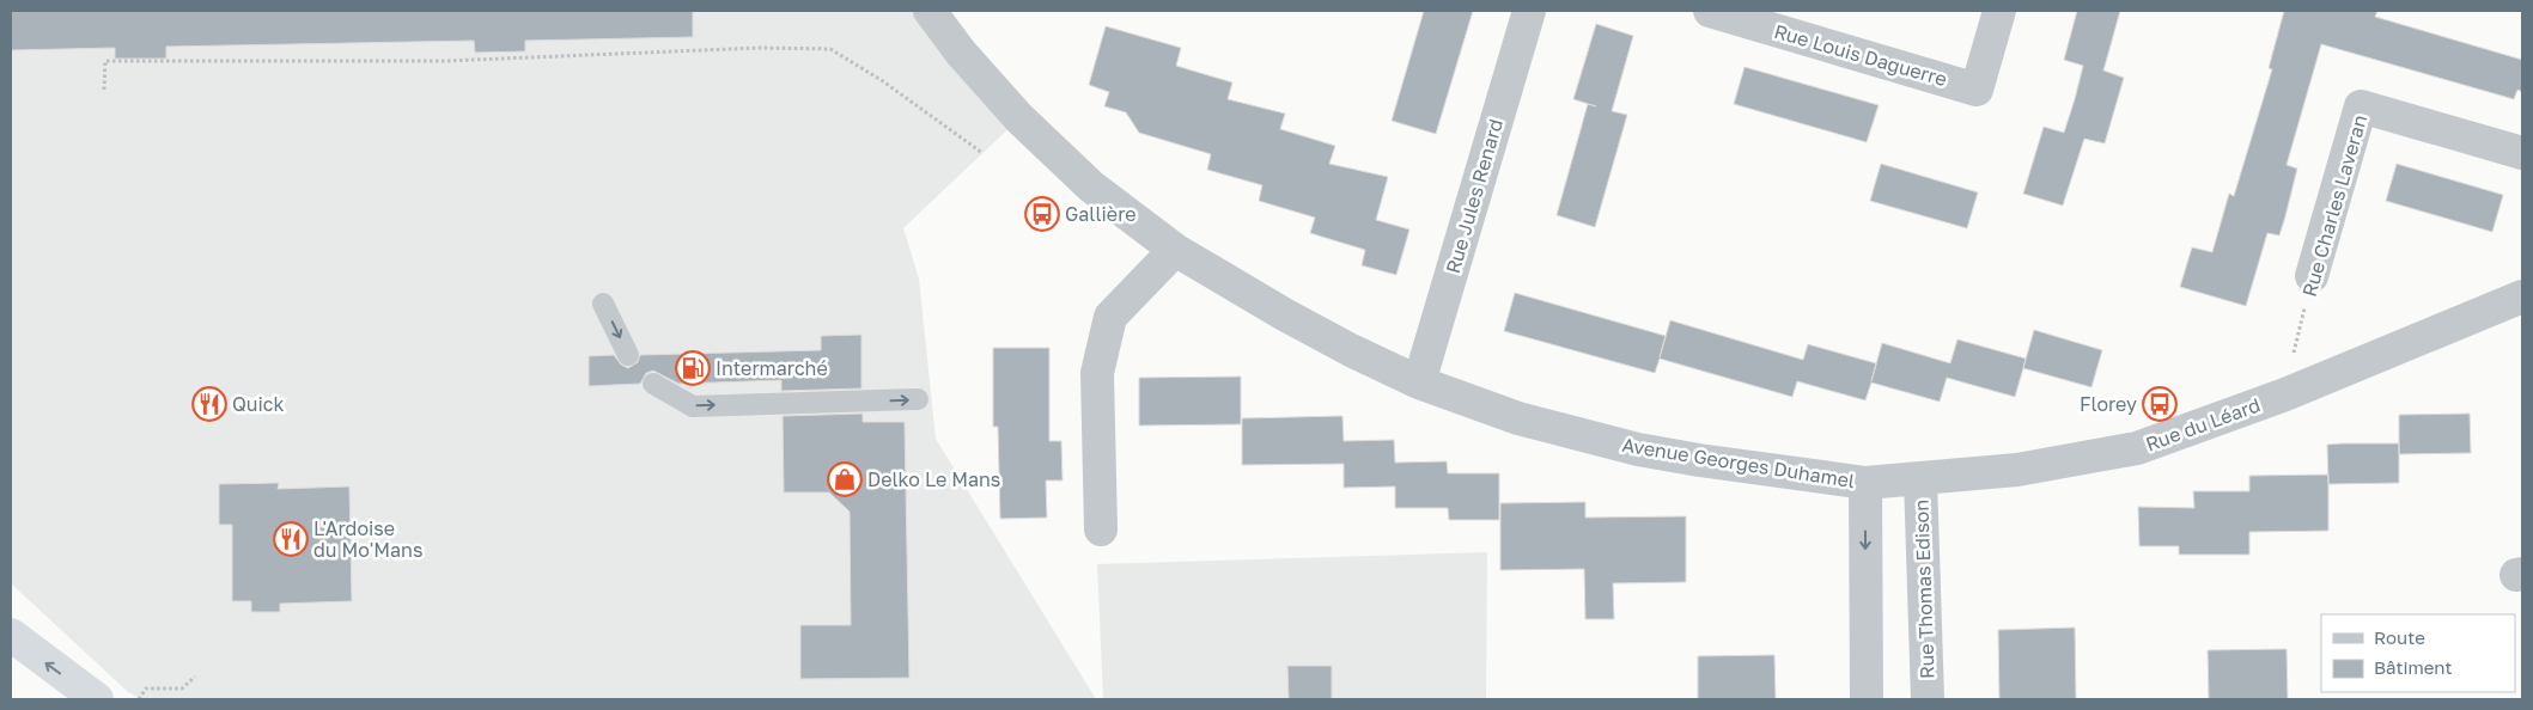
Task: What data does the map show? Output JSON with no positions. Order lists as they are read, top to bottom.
{
  "streets": {
    "street": [
      "Rue Louis Daguerre",
      "Rue Jules Renard",
      "Rue Charles Laveran",
      "Rue du Léard",
      "Avenue Georges Duhamel",
      "Rue Thomas Edison"
    ]
  },
  "crossings": [
    ["Rue Jules Renard", "Avenue Georges Duhamel"],
    ["Rue Charles Laveran", "Rue du Léard"],
    ["Rue du Léard", "Avenue Georges Duhamel"],
    ["Rue du Léard", "Rue Thomas Edison"]
  ],
  "places": {
    "bus stop": ["Gallière", "Florey"],
    "fuel station": ["Intermarché"],
    "restaurant": ["Quick", "L'Ardoise du Mo'Mans"],
    "shop": ["Delko Le Mans"]
  },
  "legend": ["Route", "Bâtiment"]
}
